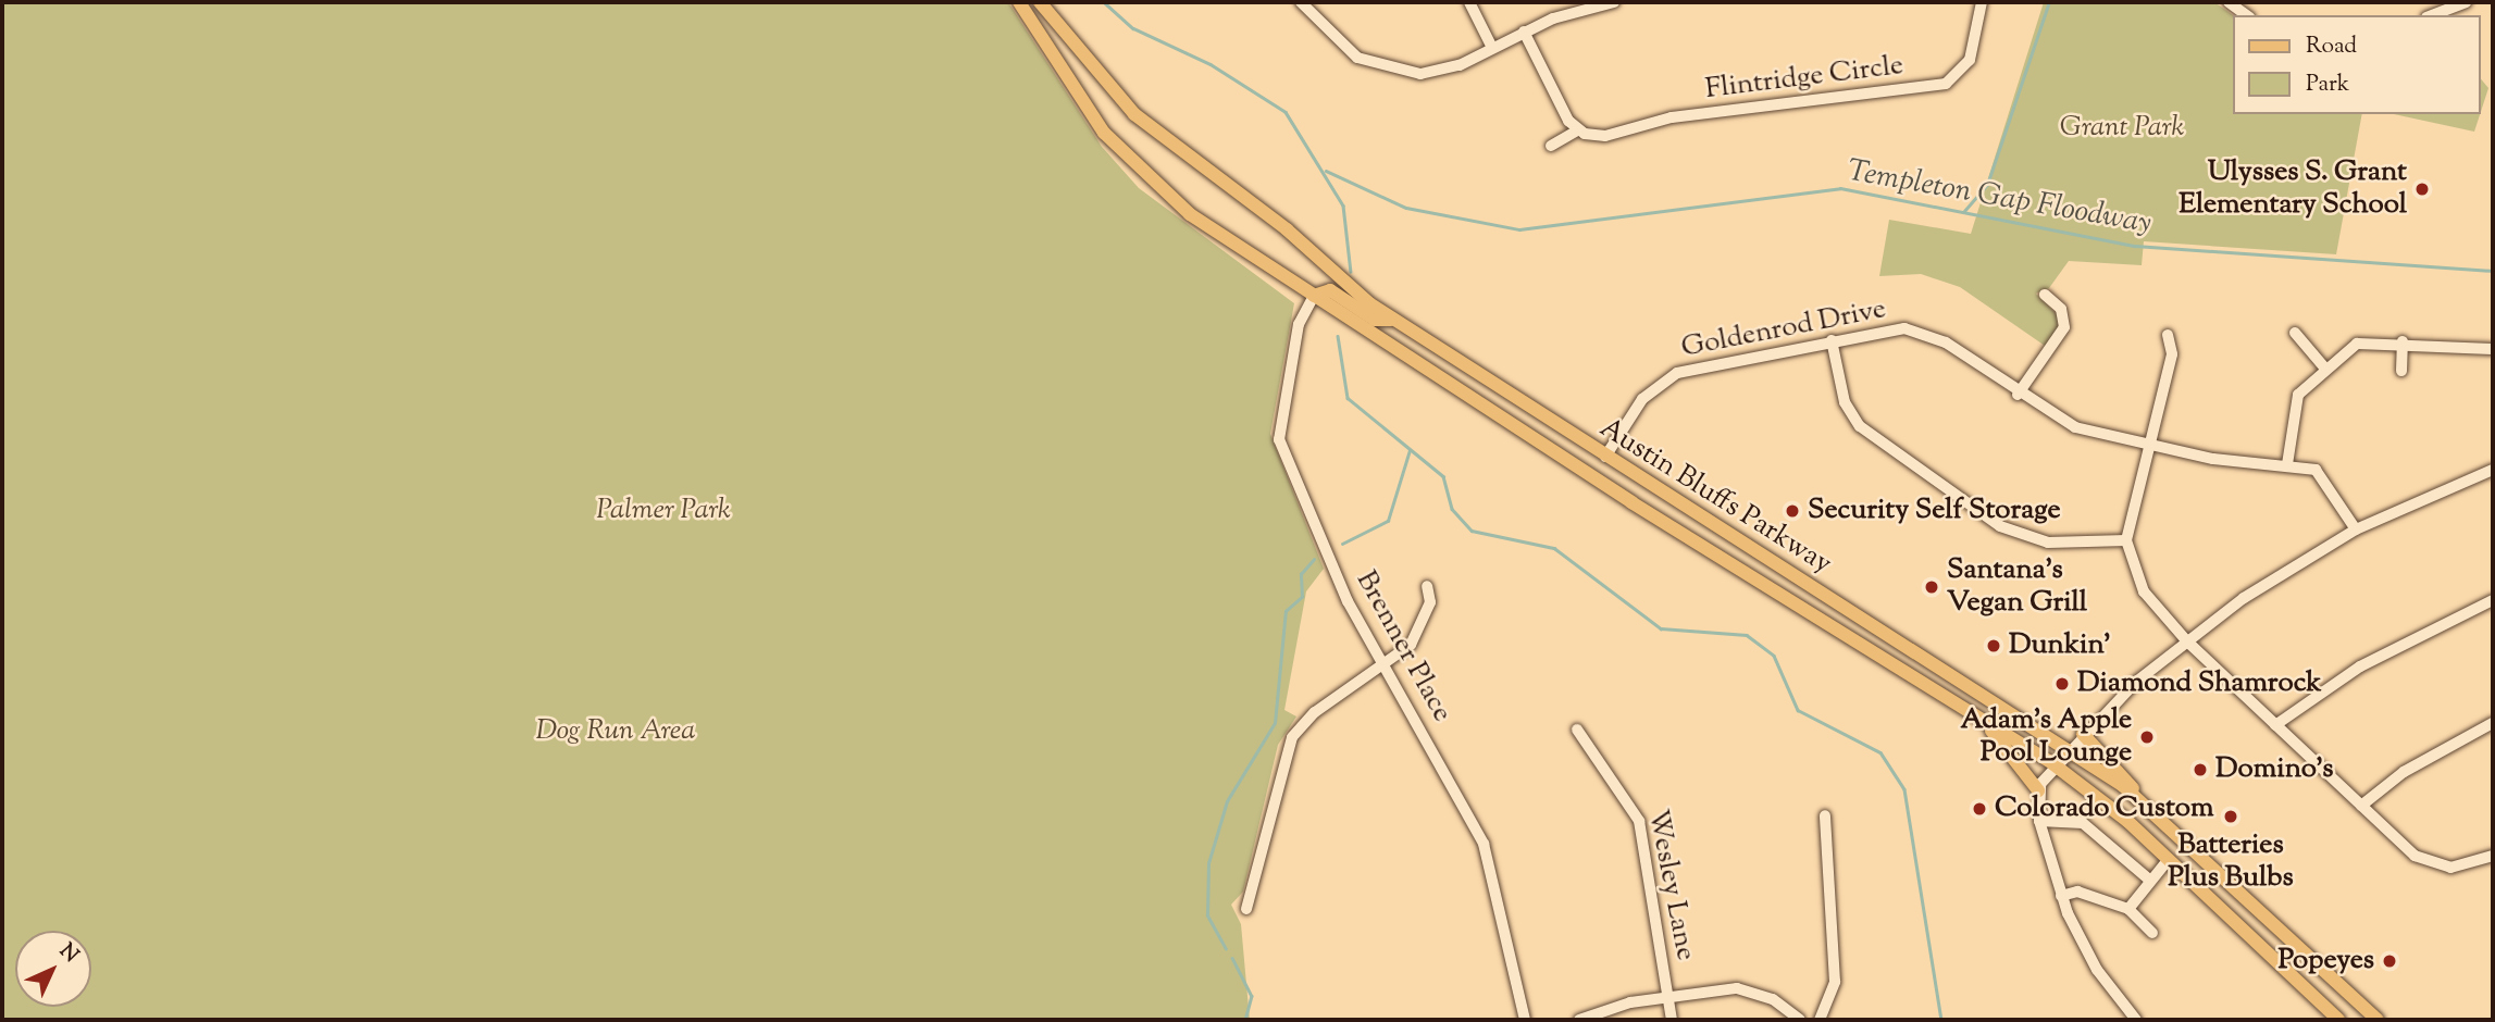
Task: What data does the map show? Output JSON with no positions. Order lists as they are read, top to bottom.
{
  "streets": {
    "main road": ["Austin Bluffs Parkway"],
    "street": [
      "Flintridge Circle",
      "Goldenrod Drive",
      "Brenner Place",
      "Wesley Lane"
    ]
  },
  "crossings": [
    ["Goldenrod Drive", "Austin Bluffs Parkway"],
    ["Austin Bluffs Parkway", "Brenner Place"]
  ],
  "water": ["Templeton Gap Floodway"],
  "parks": ["Grant Park", "Palmer Park", "Dog Run Area"],
  "places": [
    "Ulysses S. Grant Elementary School",
    "Security Self Storage",
    "Santana's Vegan Grill",
    "Dunkin'",
    "Diamond Shamrock",
    "Adam's Apple Pool Lounge",
    "Domino's",
    "Colorado Custom",
    "Batteries Plus Bulbs",
    "Popeyes"
  ],
  "legend": ["Road", "Park"],
  "north": "top right"
}
